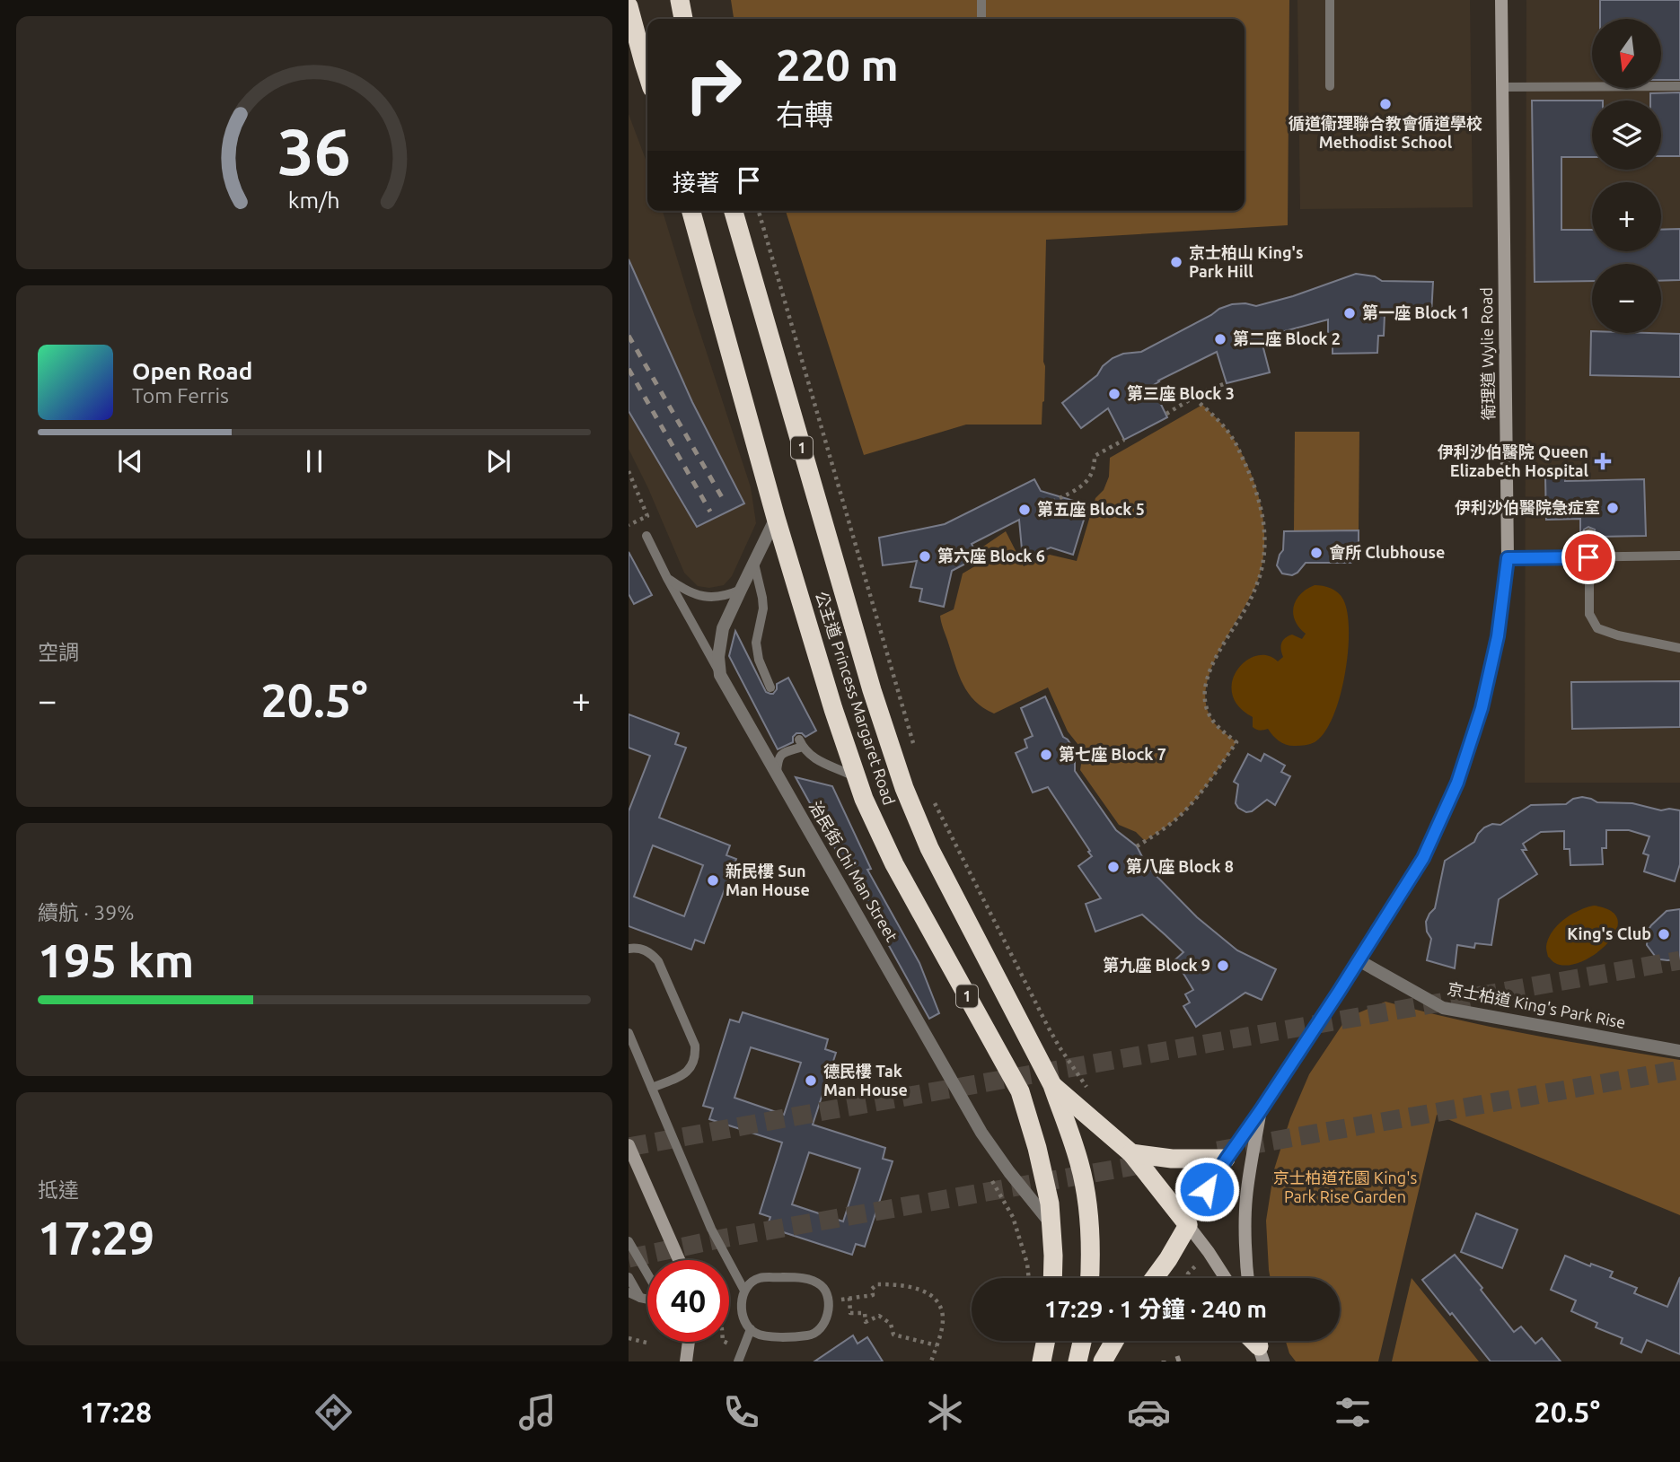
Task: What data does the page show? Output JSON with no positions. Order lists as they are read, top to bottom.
{
  "streets": {
    "highway": ["1", "公主道 Princess Margaret Road"],
    "street": ["衛理道 Wylie Road", "治民街 Chi Man Street", "京士柏道 King's Park Rise"]
  },
  "crossings": [
    ["衛理道 Wylie Road", "京士柏道 King's Park Rise"],
    ["公主道 Princess Margaret Road", "治民街 Chi Man Street"]
  ],
  "parks": ["京士柏道花園 King's Park Rise Garden"],
  "places": {
    "other": [
      "循道衞理聯合教會循道學校 Methodist School",
      "京士柏山 King's Park Hill",
      "第一座 Block 1",
      "第二座 Block 2",
      "第三座 Block 3",
      "伊利沙伯醫院急症室",
      "第五座 Block 5",
      "會所 Clubhouse",
      "第六座 Block 6",
      "第七座 Block 7",
      "第八座 Block 8",
      "新民樓 Sun Man House",
      "King's Club",
      "第九座 Block 9",
      "德民樓 Tak Man House"
    ],
    "health": ["伊利沙伯醫院 Queen Elizabeth Hospital"]
  },
  "north": "bottom",
  "page": {
    "map_buttons": ["+", "−"],
    "turn": ["220 m", "右轉"],
    "then": "接著",
    "song": ["Open Road", "Tom Ferris"],
    "tile": [
      "空調",
      ["續航 · 39%", "195 km"],
      ["抵達", "17:29"]
    ],
    "heat": ["−", "20.5°", "+"],
    "limit": "40",
    "trip": "17:29 · 1 分鐘 · 240 m",
    "tabs": ["17:28", "20.5°"],
    "gauge": ["36", "km/h"]
  }
}
